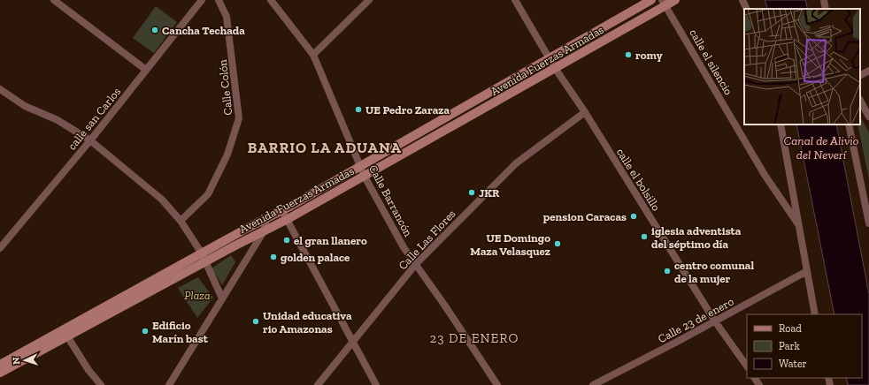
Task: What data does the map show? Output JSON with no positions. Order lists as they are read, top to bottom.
{
  "streets": {
    "street": [
      "Avenida Fuerzas Armadas",
      "calle el silencio",
      "Calle Colón",
      "calle san Carlos",
      "calle el bolsillo",
      "Calle Barrancón",
      "Calle Las Flores",
      "Calle 23 de enero"
    ]
  },
  "crossings": [
    ["Avenida Fuerzas Armadas", "calle el silencio"],
    ["Avenida Fuerzas Armadas", "calle el bolsillo"],
    ["Avenida Fuerzas Armadas", "Calle Barrancón"],
    ["calle el bolsillo", "Calle Las Flores"],
    ["calle el bolsillo", "Calle 23 de enero"],
    ["Calle Barrancón", "Calle Las Flores"]
  ],
  "districts": ["BARRIO LA ADUANA", "23 DE ENERO"],
  "water": ["Canal de Alivio del Neverí"],
  "parks": ["Plaza"],
  "places": [
    "Cancha Techada",
    "romy",
    "UE Pedro Zaraza",
    "JKR",
    "pension Caracas",
    "iglesia adventista del séptimo día",
    "el gran llanero",
    "UE Domingo Maza Velasquez",
    "golden palace",
    "centro comunal de la mujer",
    "Unidad educativa rio Amazonas",
    "Edificio Marín bast"
  ],
  "legend": ["Road", "Park", "Water"],
  "north": "left"
}
